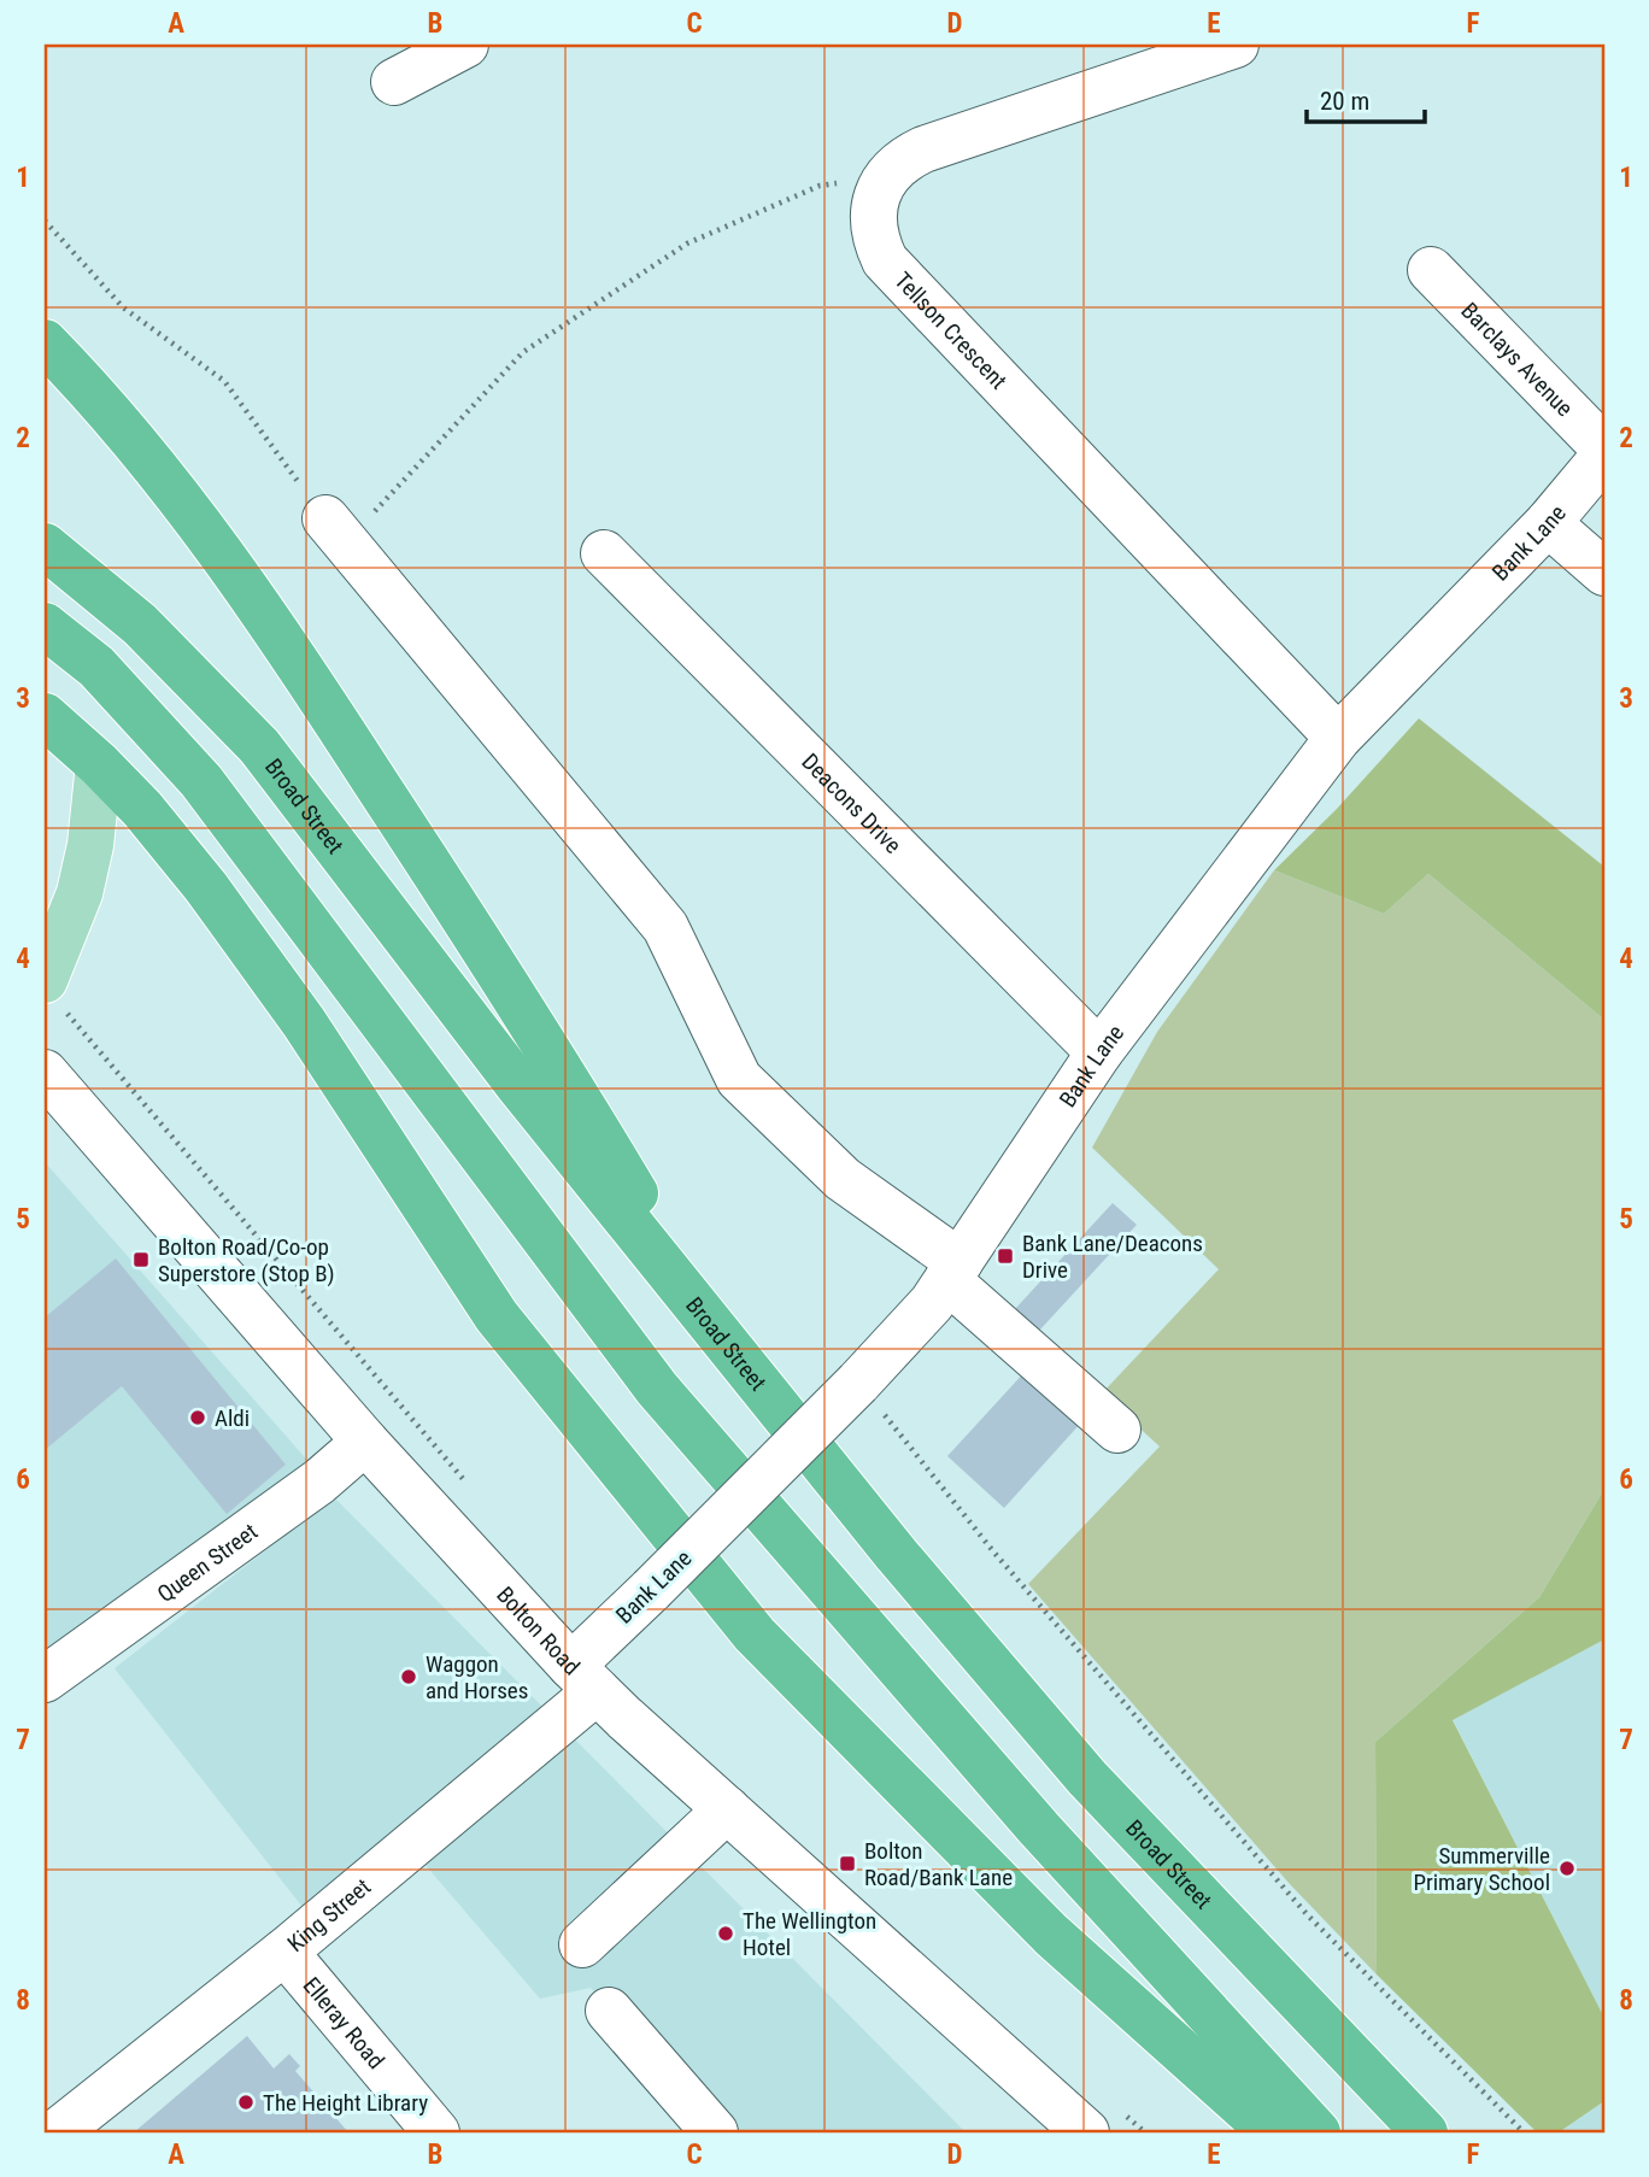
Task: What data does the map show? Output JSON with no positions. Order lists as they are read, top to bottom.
{
  "streets": {
    "highway": ["Broad Street"],
    "street": [
      "Tellson Crescent",
      "Barclays Avenue",
      "Bank Lane",
      "Deacons Drive",
      "Queen Street",
      "Bolton Road",
      "King Street",
      "Elleray Road"
    ]
  },
  "crossings": [
    ["Tellson Crescent", "Bank Lane"],
    ["Bank Lane", "Deacons Drive"],
    ["Bank Lane", "Bolton Road"],
    ["Bank Lane", "King Street"],
    ["Queen Street", "Bolton Road"],
    ["Bolton Road", "King Street"],
    ["King Street", "Elleray Road"]
  ],
  "places": {
    "transit": ["Bank Lane/Deacons Drive", "Bolton Road/Co-op Superstore (Stop B)", "Bolton Road/Bank Lane"],
    "other": [
      "Aldi",
      "Waggon and Horses",
      "Summerville Primary School",
      "The Wellington Hotel",
      "The Height Library"
    ]
  },
  "scale_bar": "20 m",
  "grid": {
    "columns": [
      "A",
      "B",
      "C",
      "D",
      "E",
      "F"
    ],
    "rows": [
      "1",
      "2",
      "3",
      "4",
      "5",
      "6",
      "7",
      "8"
    ]
  }
}
